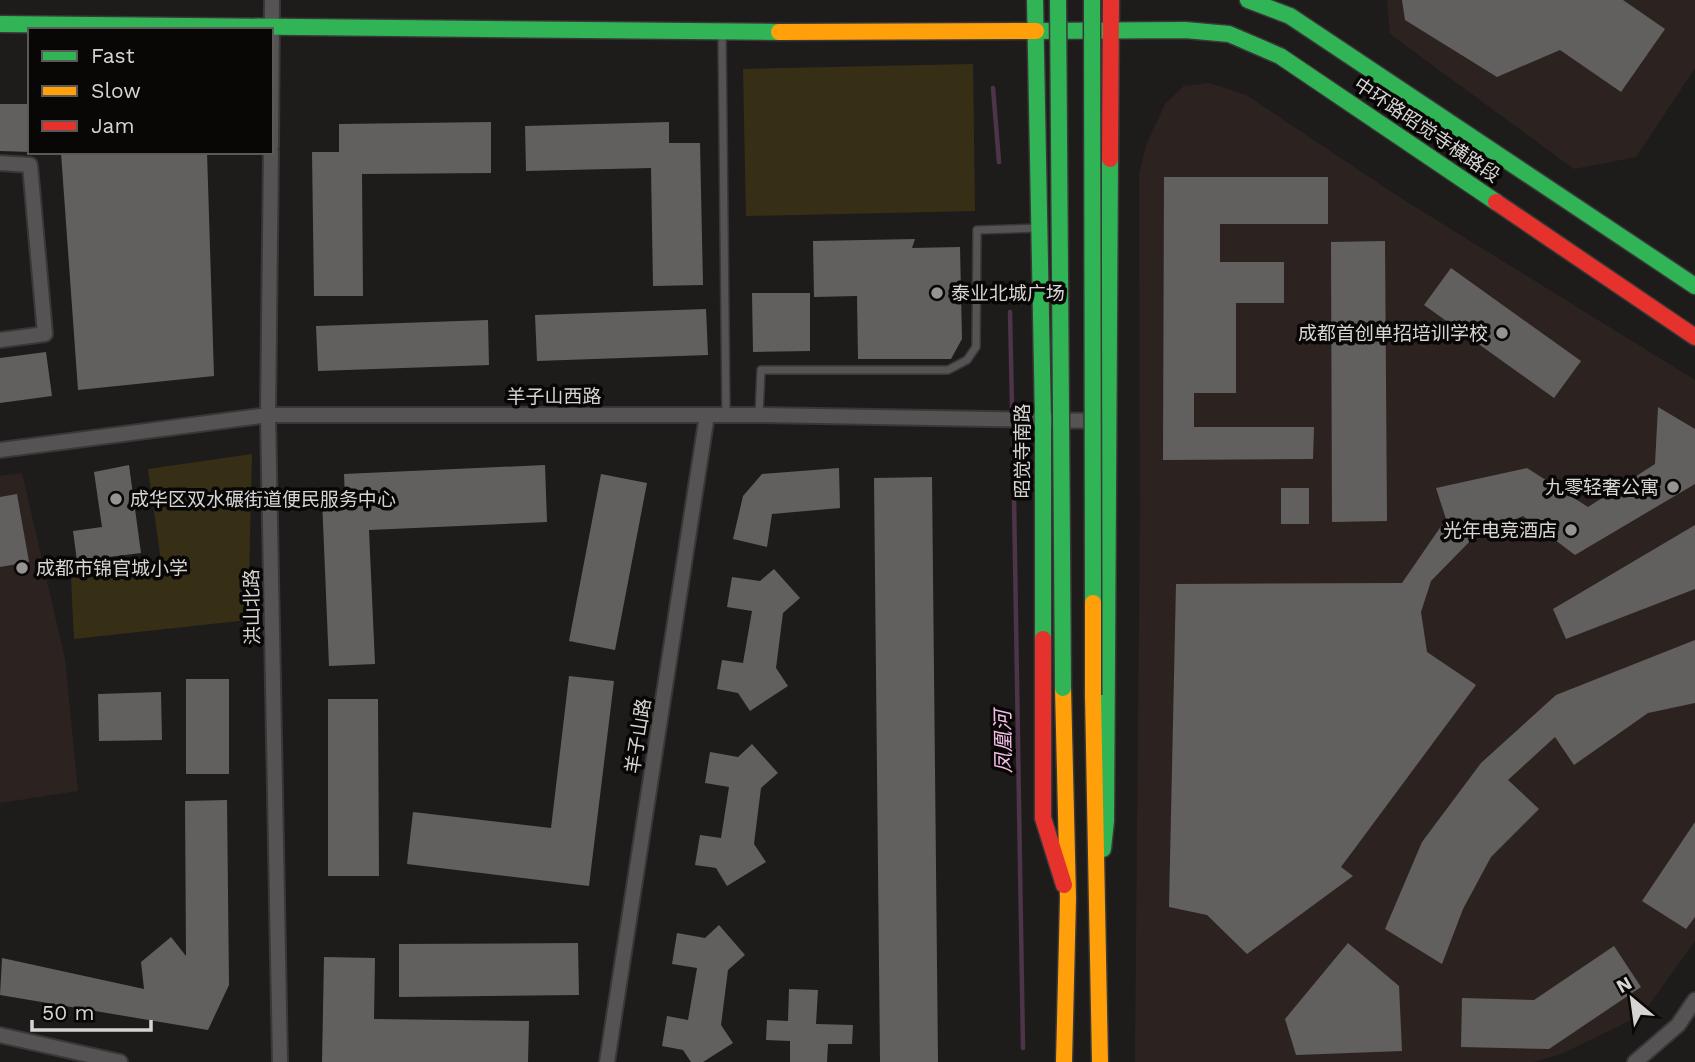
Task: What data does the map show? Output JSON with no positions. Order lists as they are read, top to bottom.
{
  "streets": {
    "main road": ["中环路昭觉寺横路段", "昭觉寺南路"],
    "street": ["羊子山西路", "洪山北路", "羊子山路"]
  },
  "crossings": [
    ["中环路昭觉寺横路段", "昭觉寺南路"],
    ["中环路昭觉寺横路段", "洪山北路"],
    ["羊子山西路", "昭觉寺南路"],
    ["羊子山西路", "洪山北路"],
    ["羊子山西路", "羊子山路"]
  ],
  "water": ["凤凰河"],
  "places": [
    "泰业北城广场",
    "成都首创单招培训学校",
    "九零轻奢公寓",
    "成华区双水碾街道便民服务中心",
    "光年电竞酒店",
    "成都市锦官城小学"
  ],
  "legend": ["Fast", "Slow", "Jam"],
  "scale_bar": "50 m",
  "north": "top left"
}
